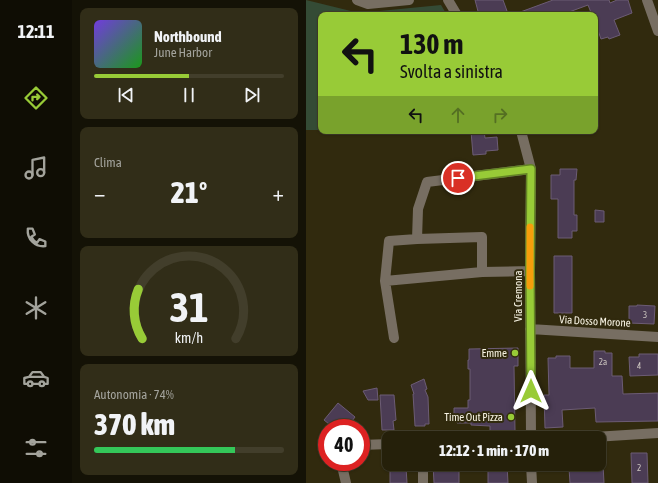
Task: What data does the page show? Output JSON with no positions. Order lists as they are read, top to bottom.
{
  "streets": {
    "street": ["Via Cremona", "Via Dosso Morone"]
  },
  "crossings": [
    ["Via Cremona", "Via Dosso Morone"]
  ],
  "places": ["Emme", "Time Out Pizza"],
  "house_numbers": [
    "3",
    "2a",
    "4",
    "2"
  ],
  "page": {
    "tabs": "12:11",
    "turn": ["130 m", "Svolta a sinistra"],
    "song": ["Northbound", "June Harbor"],
    "tile": [
      "Clima",
      ["Autonomia · 74%", "370 km"]
    ],
    "heat": ["−", "21°", "+"],
    "limit": "40",
    "trip": "12:12 · 1 min · 170 m",
    "gauge": ["31", "km/h"]
  }
}
